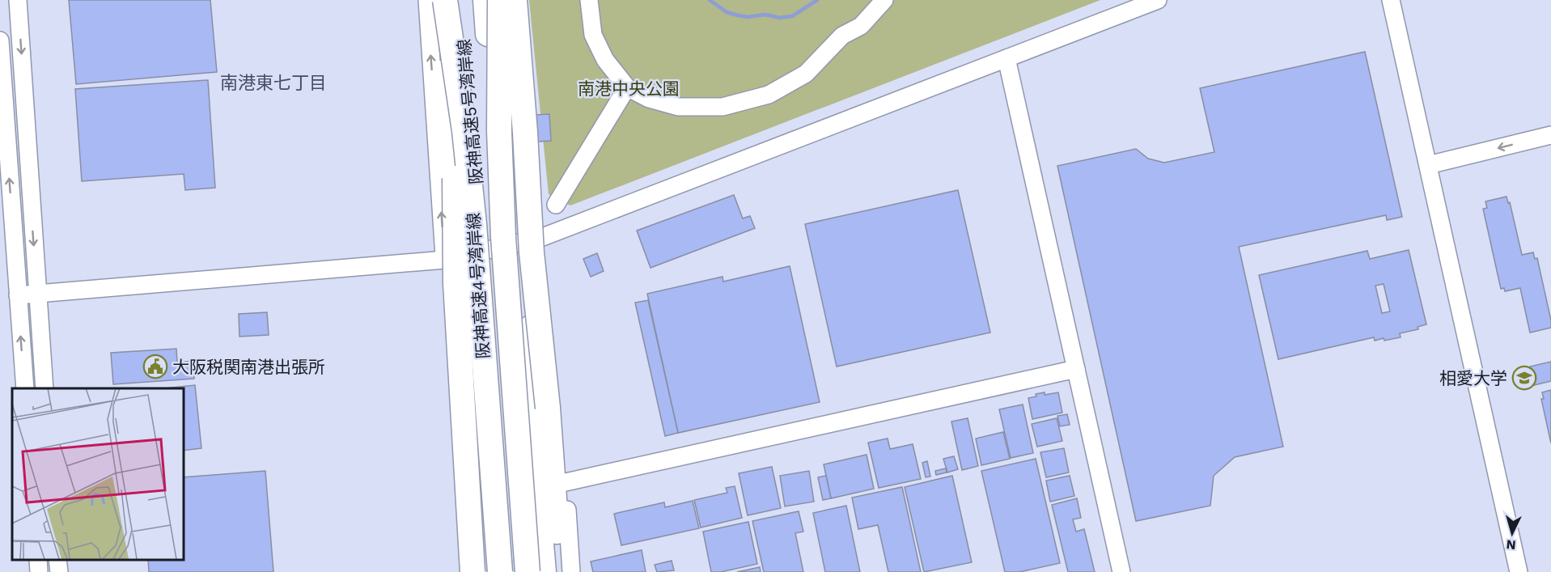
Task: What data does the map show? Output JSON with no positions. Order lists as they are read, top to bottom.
{
  "streets": {
    "highway": ["阪神高速5号湾岸線", "阪神高速4号湾岸線"]
  },
  "districts": ["南港東七丁目"],
  "parks": ["南港中央公園"],
  "places": {
    "public building": ["大阪税関南港出張所"],
    "school or university": ["相愛大学"]
  },
  "north": "bottom"
}
